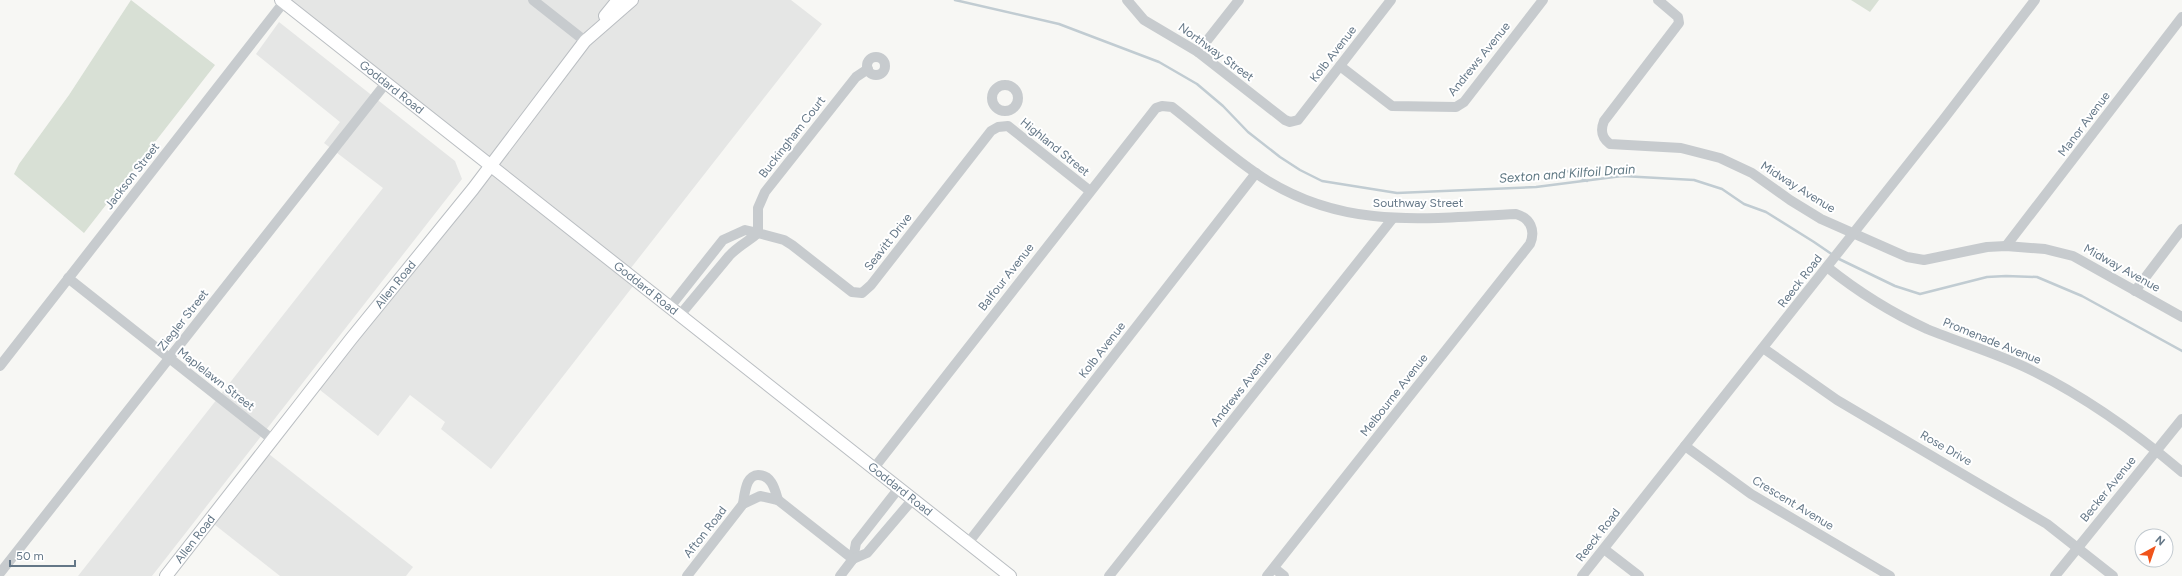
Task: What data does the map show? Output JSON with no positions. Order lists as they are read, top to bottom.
{
  "streets": {
    "main road": ["Goddard Road", "Allen Road"],
    "street": [
      "Northway Street",
      "Kolb Avenue",
      "Andrews Avenue",
      "Manor Avenue",
      "Buckingham Court",
      "Highland Street",
      "Jackson Street",
      "Midway Avenue",
      "Southway Street",
      "Seavitt Drive",
      "Balfour Avenue",
      "Reeck Road",
      "Ziegler Street",
      "Promenade Avenue",
      "Maplelawn Street",
      "Melbourne Avenue",
      "Rose Drive",
      "Becker Avenue",
      "Crescent Avenue",
      "Afton Road"
    ]
  },
  "crossings": [
    ["Northway Street", "Kolb Avenue"],
    ["Kolb Avenue", "Andrews Avenue"],
    ["Kolb Avenue", "Goddard Road"],
    ["Kolb Avenue", "Southway Street"],
    ["Andrews Avenue", "Southway Street"],
    ["Goddard Road", "Jackson Street"],
    ["Goddard Road", "Balfour Avenue"],
    ["Goddard Road", "Allen Road"],
    ["Goddard Road", "Ziegler Street"],
    ["Manor Avenue", "Midway Avenue"],
    ["Buckingham Court", "Seavitt Drive"],
    ["Highland Street", "Seavitt Drive"],
    ["Highland Street", "Balfour Avenue"],
    ["Jackson Street", "Maplelawn Street"],
    ["Midway Avenue", "Reeck Road"],
    ["Southway Street", "Balfour Avenue"],
    ["Southway Street", "Melbourne Avenue"],
    ["Reeck Road", "Promenade Avenue"],
    ["Reeck Road", "Rose Drive"],
    ["Reeck Road", "Crescent Avenue"],
    ["Allen Road", "Maplelawn Street"],
    ["Ziegler Street", "Maplelawn Street"],
    ["Promenade Avenue", "Becker Avenue"],
    ["Rose Drive", "Becker Avenue"]
  ],
  "water": ["Sexton and Kilfoil Drain"],
  "scale_bar": "50 m",
  "north": "top right"
}
